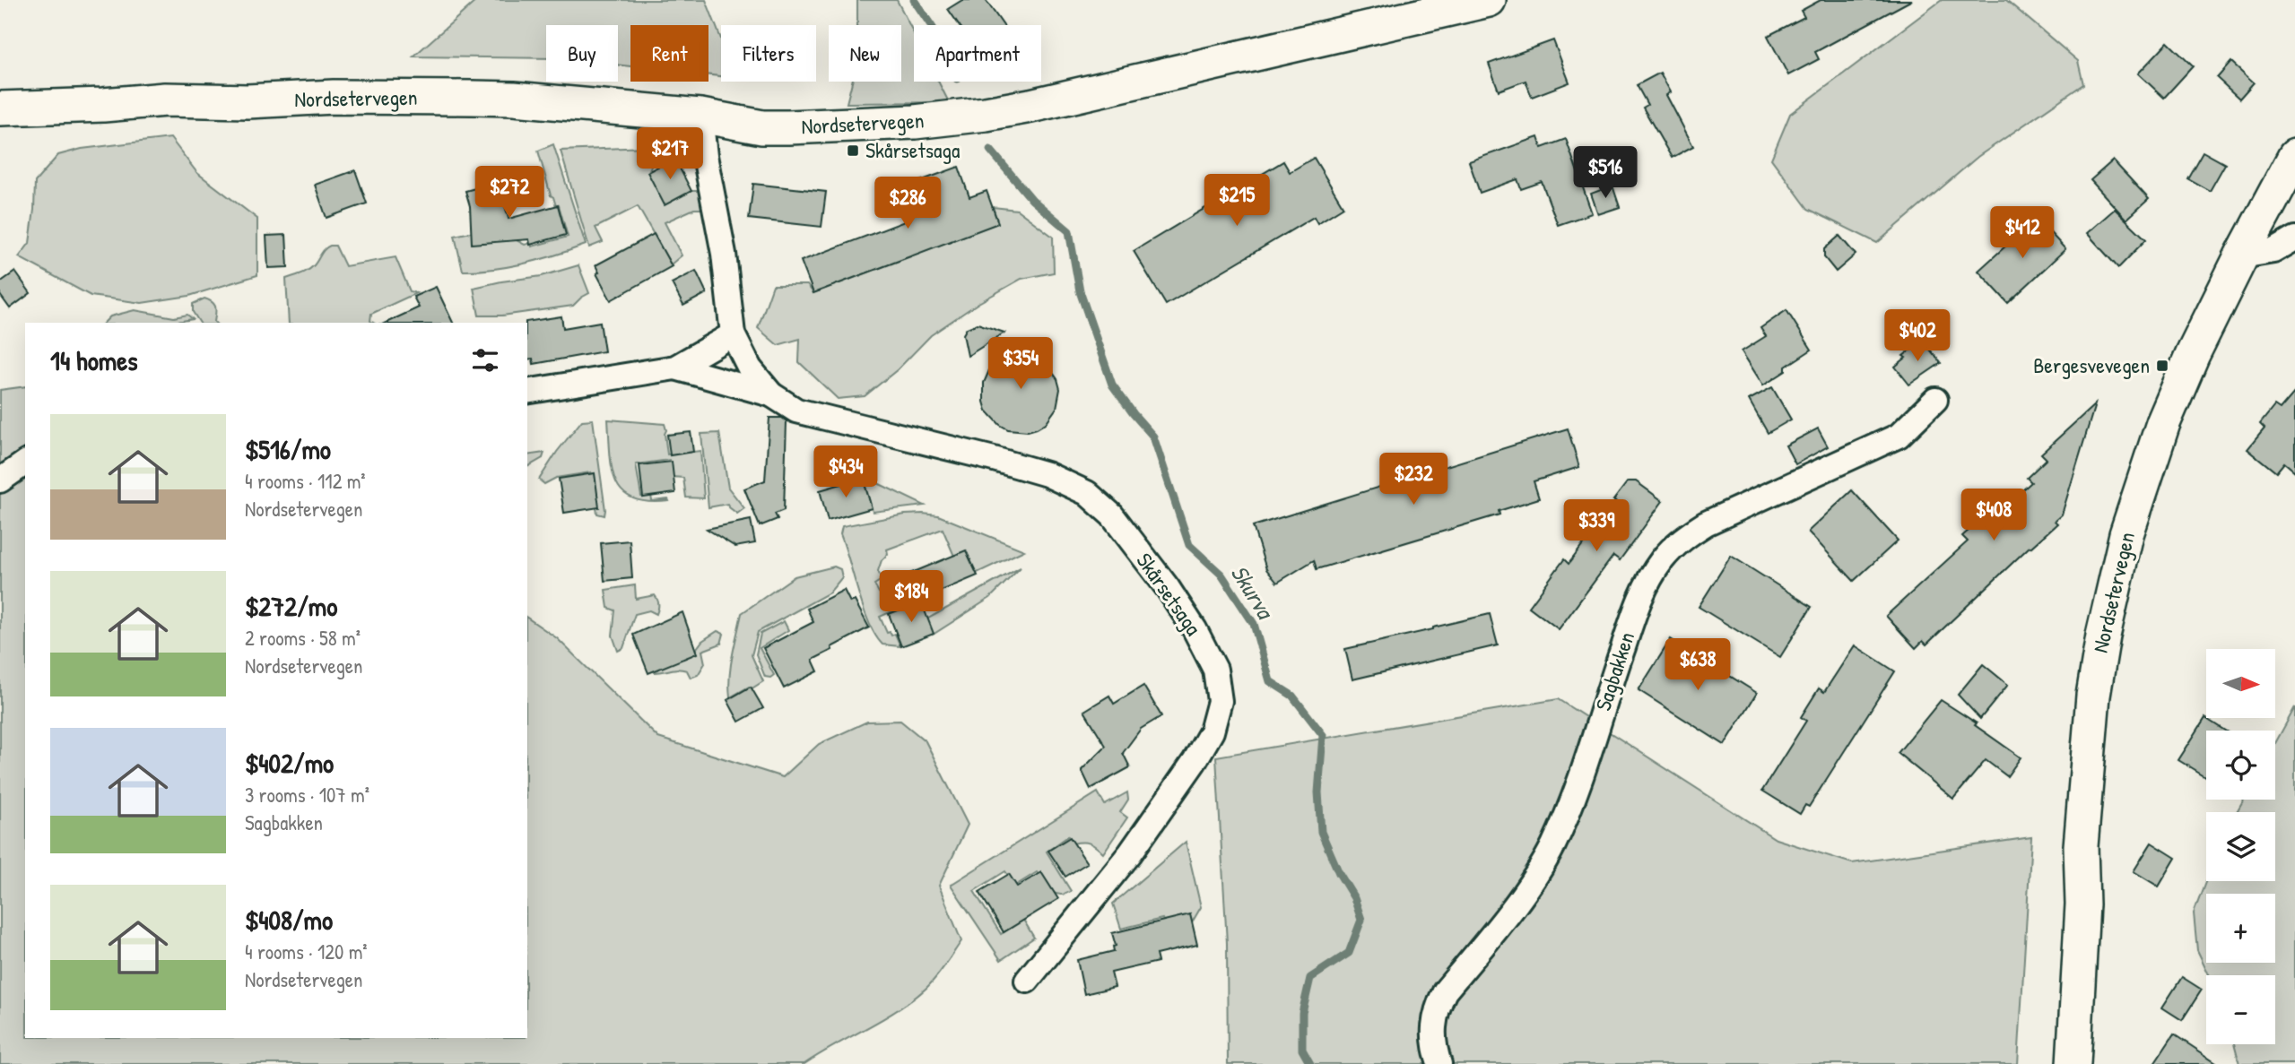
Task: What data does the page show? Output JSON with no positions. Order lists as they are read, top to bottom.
{
  "streets": {
    "main road": ["Nordsetervegen"],
    "street": ["Skårsetsaga", "Sagbakken"]
  },
  "crossings": [
    ["Nordsetervegen", "Skårsetsaga"]
  ],
  "water": ["Skurva"],
  "places": {
    "transit": ["Skårsetsaga", "Bergesvevegen"]
  },
  "north": "right",
  "page": {
    "chip": [
      "Buy",
      "Rent",
      "Filters",
      "New",
      "Apartment"
    ],
    "price": [
      "$217",
      "$516",
      "$272",
      "$215",
      "$286",
      "$412",
      "$402",
      "$354",
      "$434",
      "$232",
      "$408",
      "$339",
      "$184",
      "$638"
    ],
    "heading": "14 homes",
    "list": [
      {
        "name": "$516/mo",
        "note": "4 rooms · 112 m² · Nordsetervegen"
      },
      {
        "name": "$272/mo",
        "note": "2 rooms · 58 m² · Nordsetervegen"
      },
      {
        "name": "$402/mo",
        "note": "3 rooms · 107 m² · Sagbakken"
      },
      {
        "name": "$408/mo",
        "note": "4 rooms · 120 m² · Nordsetervegen"
      }
    ],
    "map_buttons": ["+", "−"]
  }
}
